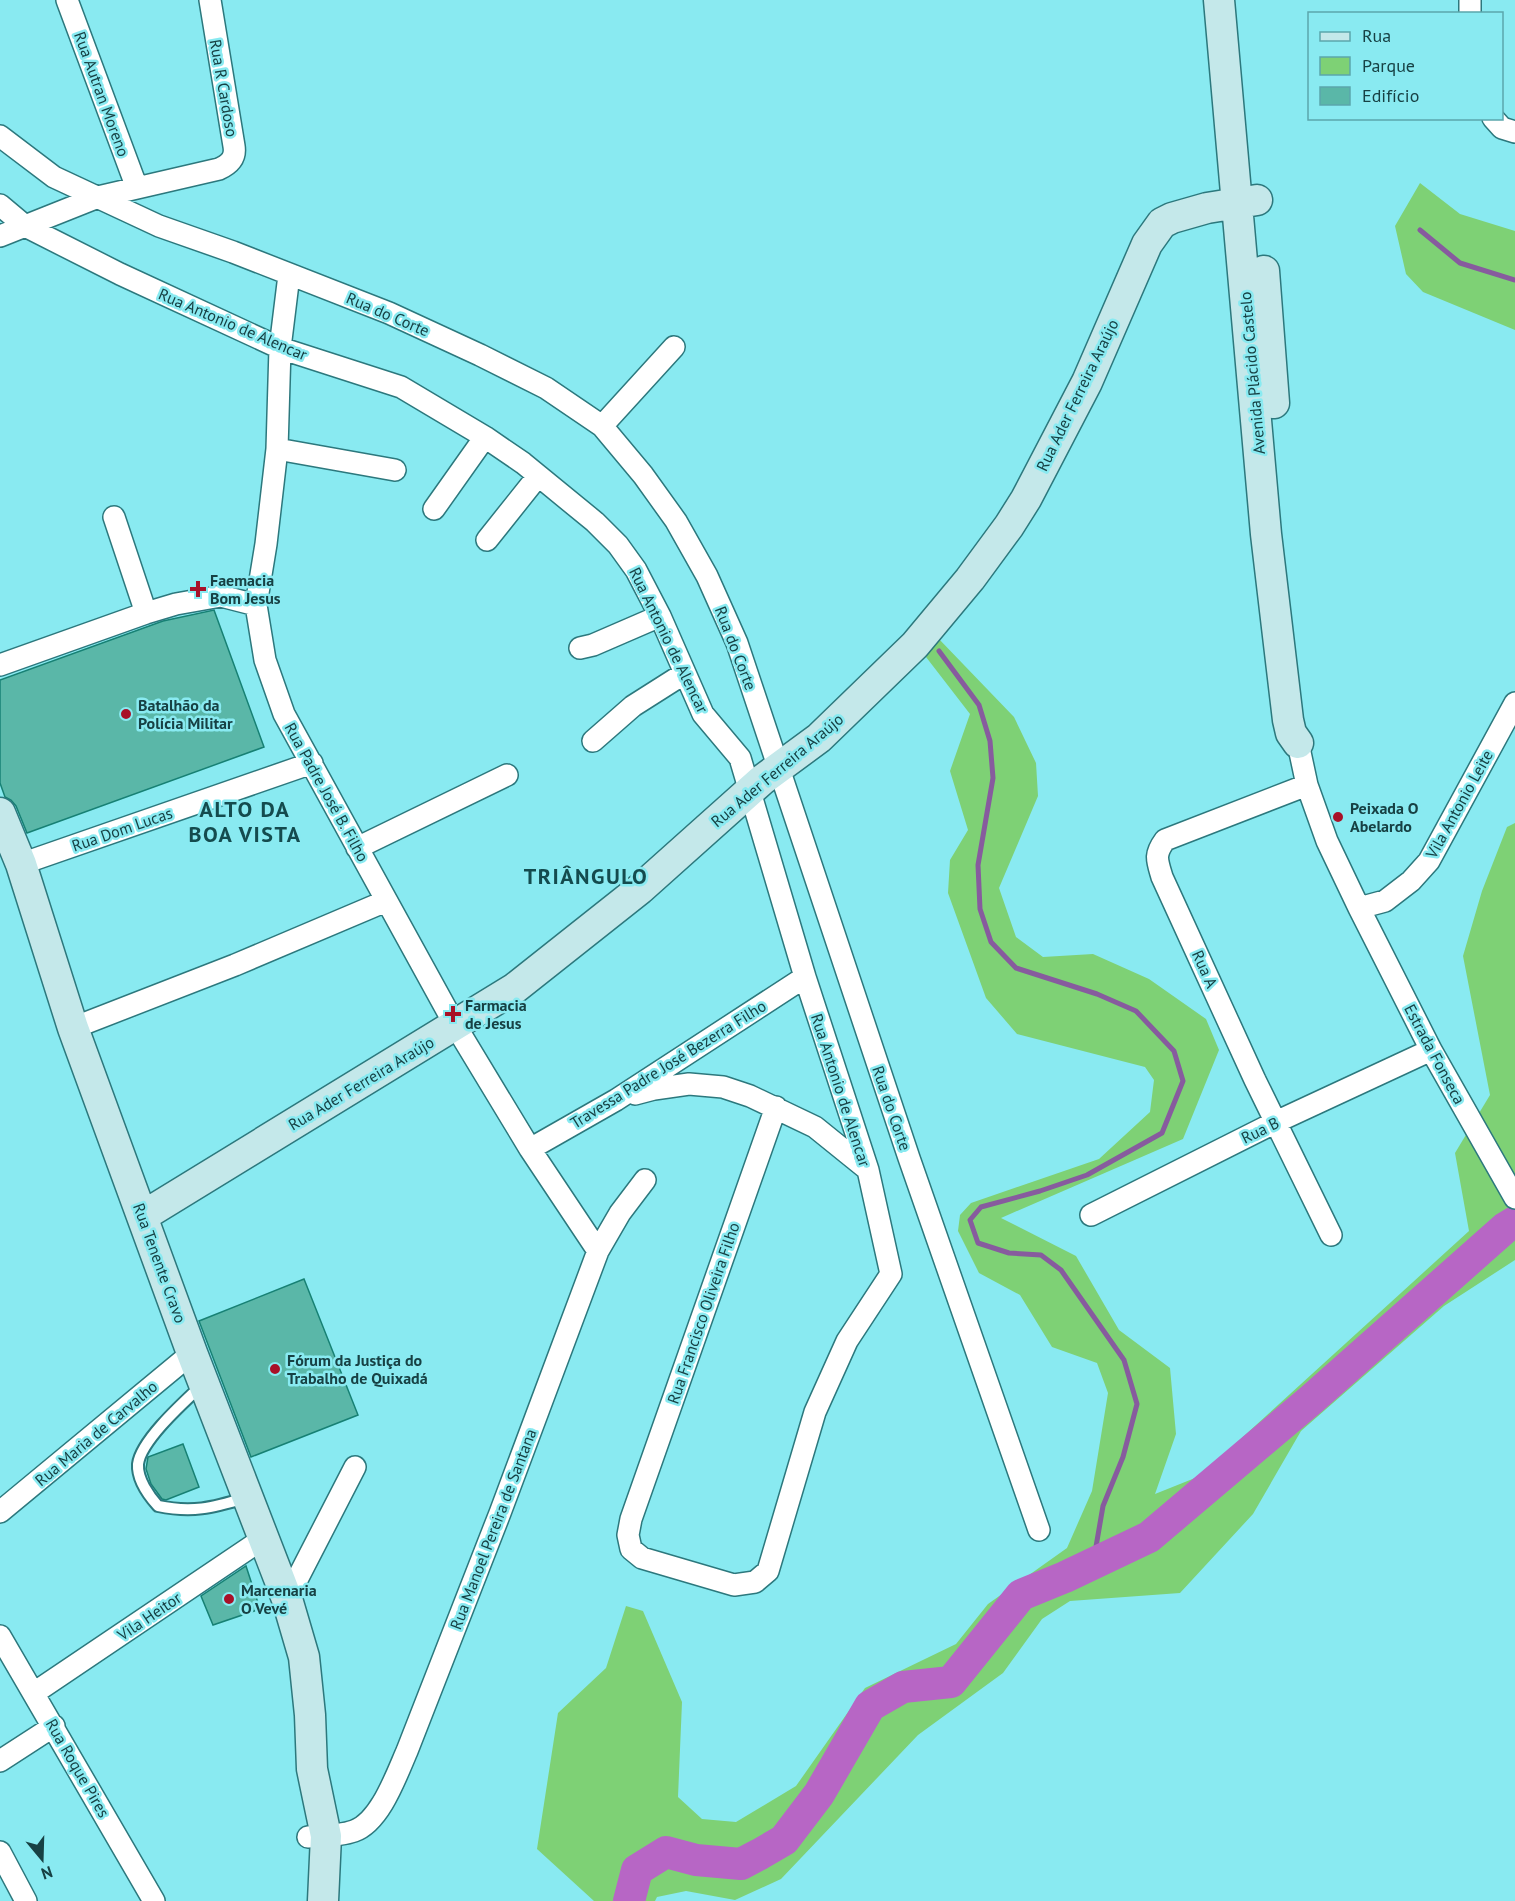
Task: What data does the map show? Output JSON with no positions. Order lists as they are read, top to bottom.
{
  "streets": {
    "street": [
      "Rua R Cardoso",
      "Rua Autran Moreno",
      "Rua do Corte",
      "Rua Antonio de Alencar",
      "Avenida Plácido Castelo",
      "Rua Ader Ferreira Araújo",
      "Rua Padre José B. Filho",
      "Vila Antonio Leite",
      "Rua Dom Lucas",
      "Rua A",
      "Estrada Fonseca",
      "Travessa Padre José Bezerra Filho",
      "Rua B",
      "Rua Tenente Cravo",
      "Rua Francisco Oliveira Filho",
      "Rua Maria de Carvalho",
      "Rua Manoel Pereira de Santana",
      "Vila Heitor",
      "Rua Roque Pires"
    ]
  },
  "crossings": [
    ["Rua R Cardoso", "Rua Autran Moreno"],
    ["Rua do Corte", "Rua Ader Ferreira Araújo"],
    ["Rua do Corte", "Rua Padre José B. Filho"],
    ["Rua Antonio de Alencar", "Rua Ader Ferreira Araújo"],
    ["Rua Antonio de Alencar", "Rua Padre José B. Filho"],
    ["Rua Antonio de Alencar", "Travessa Padre José Bezerra Filho"],
    ["Rua Antonio de Alencar", "Rua Francisco Oliveira Filho"],
    ["Avenida Plácido Castelo", "Rua Ader Ferreira Araújo"],
    ["Avenida Plácido Castelo", "Vila Antonio Leite"],
    ["Avenida Plácido Castelo", "Rua A"],
    ["Avenida Plácido Castelo", "Estrada Fonseca"],
    ["Rua Ader Ferreira Araújo", "Rua Padre José B. Filho"],
    ["Rua Ader Ferreira Araújo", "Rua Tenente Cravo"],
    ["Rua Padre José B. Filho", "Rua Dom Lucas"],
    ["Rua Padre José B. Filho", "Travessa Padre José Bezerra Filho"],
    ["Rua Padre José B. Filho", "Rua Manoel Pereira de Santana"],
    ["Vila Antonio Leite", "Estrada Fonseca"],
    ["Rua Dom Lucas", "Rua Tenente Cravo"],
    ["Rua A", "Rua B"],
    ["Estrada Fonseca", "Rua B"],
    ["Rua Tenente Cravo", "Rua Maria de Carvalho"],
    ["Rua Tenente Cravo", "Rua Manoel Pereira de Santana"],
    ["Rua Tenente Cravo", "Vila Heitor"],
    ["Vila Heitor", "Rua Roque Pires"]
  ],
  "districts": ["ALTO DA BOA VISTA", "TRIÂNGULO"],
  "places": {
    "health": ["Faemacia Bom Jesus", "Farmacia de Jesus"],
    "other": [
      "Batalhão da Polícia Militar",
      "Peixada O Abelardo",
      "Fórum da Justiça do Trabalho de Quixadá",
      "Marcenaria O Vevé"
    ]
  },
  "legend": ["Rua", "Parque", "Edifício"],
  "north": "bottom"
}
